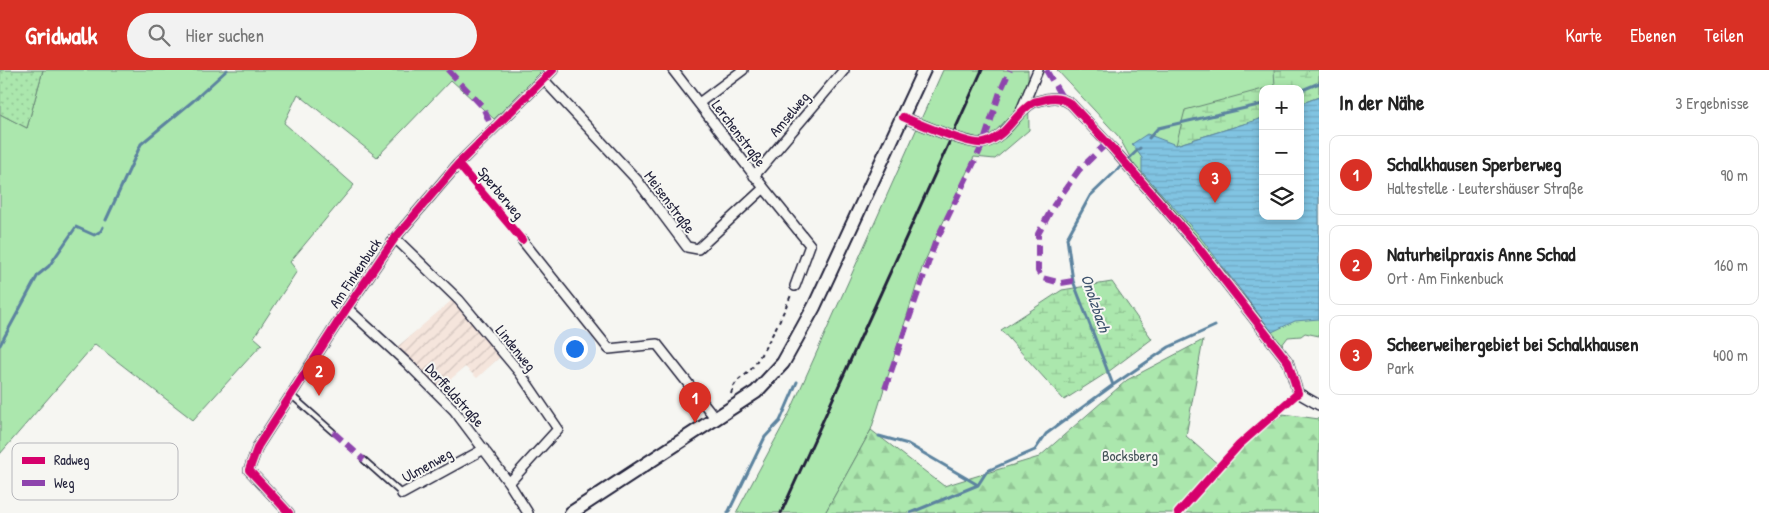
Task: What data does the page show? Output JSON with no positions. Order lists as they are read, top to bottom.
{
  "streets": {
    "street": [
      "Amselweg",
      "Lerchenstraße",
      "Sperberweg",
      "Meisenstraße",
      "Am Finkenbuck",
      "Lindenweg",
      "Dorffeldstraße",
      "Ulmenweg"
    ]
  },
  "crossings": [
    ["Amselweg", "Lerchenstraße"],
    ["Lerchenstraße", "Meisenstraße"],
    ["Meisenstraße", "Am Finkenbuck"],
    ["Am Finkenbuck", "Lindenweg"],
    ["Am Finkenbuck", "Dorffeldstraße"],
    ["Lindenweg", "Dorffeldstraße"],
    ["Dorffeldstraße", "Ulmenweg"]
  ],
  "water": ["Onolzbach"],
  "parks": ["Bocksberg"],
  "legend": ["Radweg", "Weg"],
  "page": {
    "header": "Gridwalk",
    "search": "Hier suchen",
    "nav": ["Karte", "Ebenen", "Teilen"],
    "heading": ["In der Nähe", "3 Ergebnisse"],
    "map_buttons": ["+", "−"],
    "list": [
      {
        "mark": "1",
        "name": "Schalkhausen Sperberweg",
        "note": "Haltestelle · Leutershäuser Straße",
        "value": "90 m"
      },
      {
        "mark": "2",
        "name": "Naturheilpraxis Anne Schad",
        "note": "Ort · Am Finkenbuck",
        "value": "160 m"
      },
      {
        "mark": "3",
        "name": "Scheerweihergebiet bei Schalkhausen",
        "note": "Park",
        "value": "400 m"
      }
    ],
    "pins": ["3", "2", "1"]
  }
}
